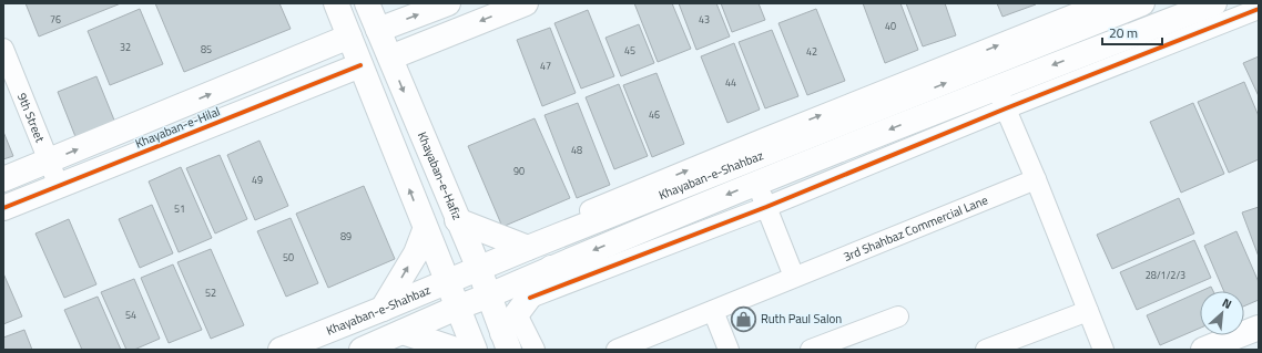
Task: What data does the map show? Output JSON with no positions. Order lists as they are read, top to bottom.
{
  "streets": {
    "main road": ["Khayaban-e-Hilal", "Khayaban-e-Shahbaz", "Khayaban-e-Hafiz"],
    "street": ["9th Street", "3rd Shahbaz Commercial Lane"]
  },
  "crossings": [
    ["9th Street", "Khayaban-e-Hilal"],
    ["Khayaban-e-Shahbaz", "Khayaban-e-Hafiz"]
  ],
  "places": {
    "shop": ["Ruth Paul Salon"]
  },
  "house_numbers": [
    "76",
    "43",
    "40",
    "32",
    "85",
    "45",
    "42",
    "47",
    "44",
    "46",
    "48",
    "90",
    "49",
    "51",
    "89",
    "50",
    "28/1/2/3",
    "52",
    "54"
  ],
  "scale_bar": "20 m",
  "north": "top right"
}
